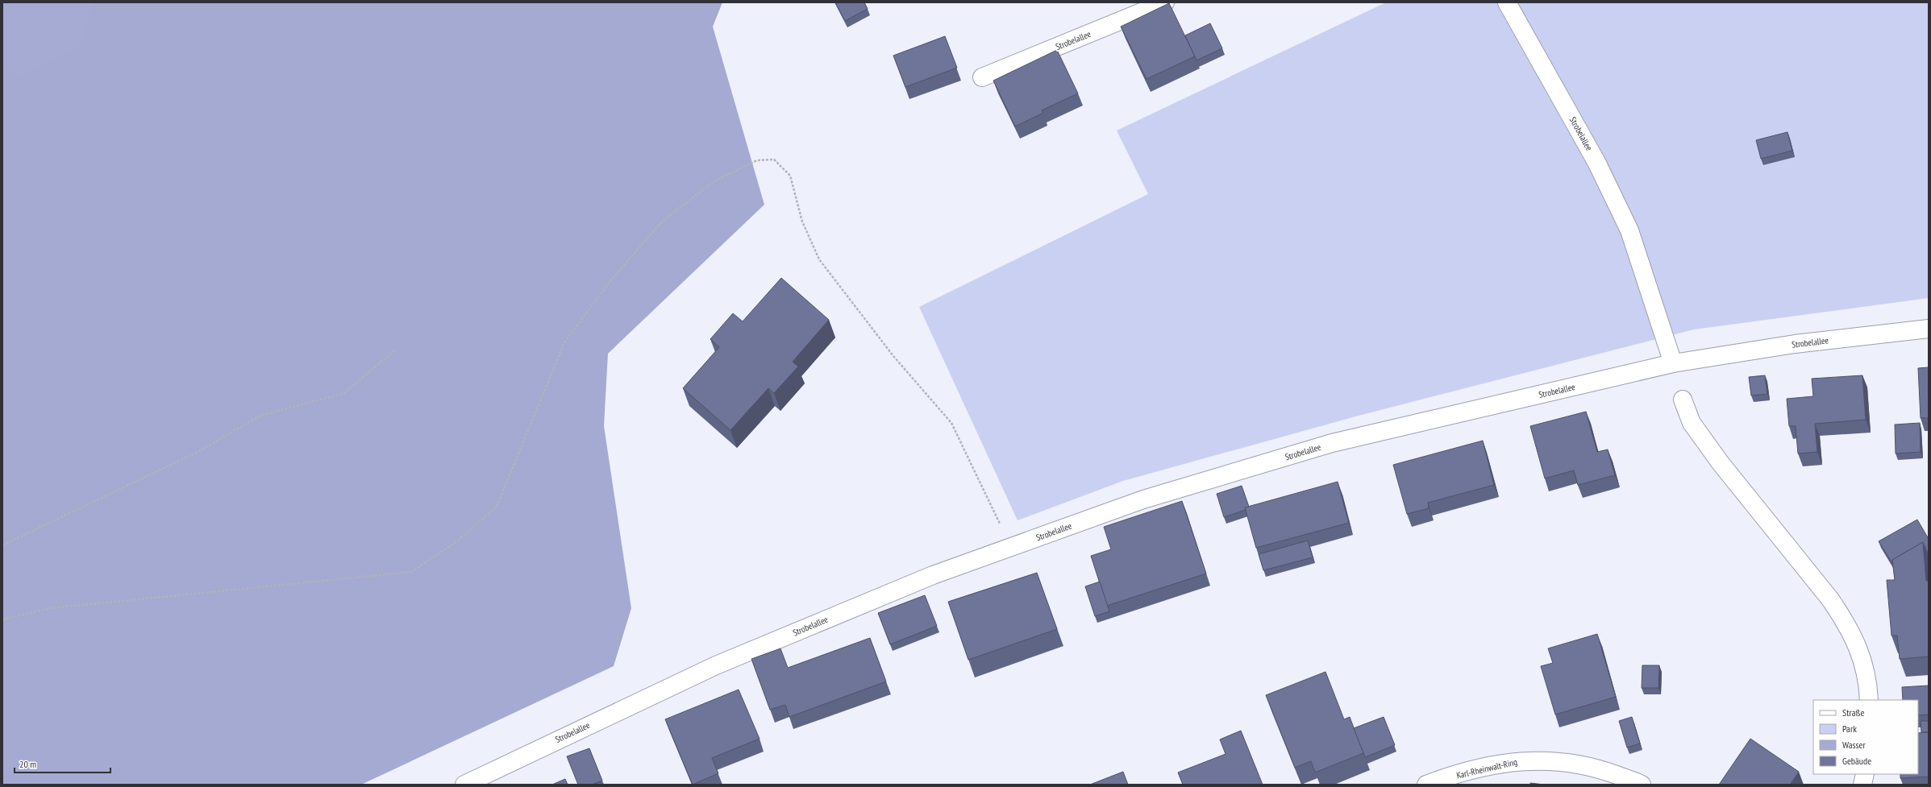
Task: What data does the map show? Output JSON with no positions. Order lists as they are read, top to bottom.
{
  "streets": {
    "street": ["Strobelallee", "Karl-Rheinwalt-Ring"]
  },
  "legend": [
    "Straße",
    "Park",
    "Wasser",
    "Gebäude"
  ],
  "scale_bar": "20 m"
}
